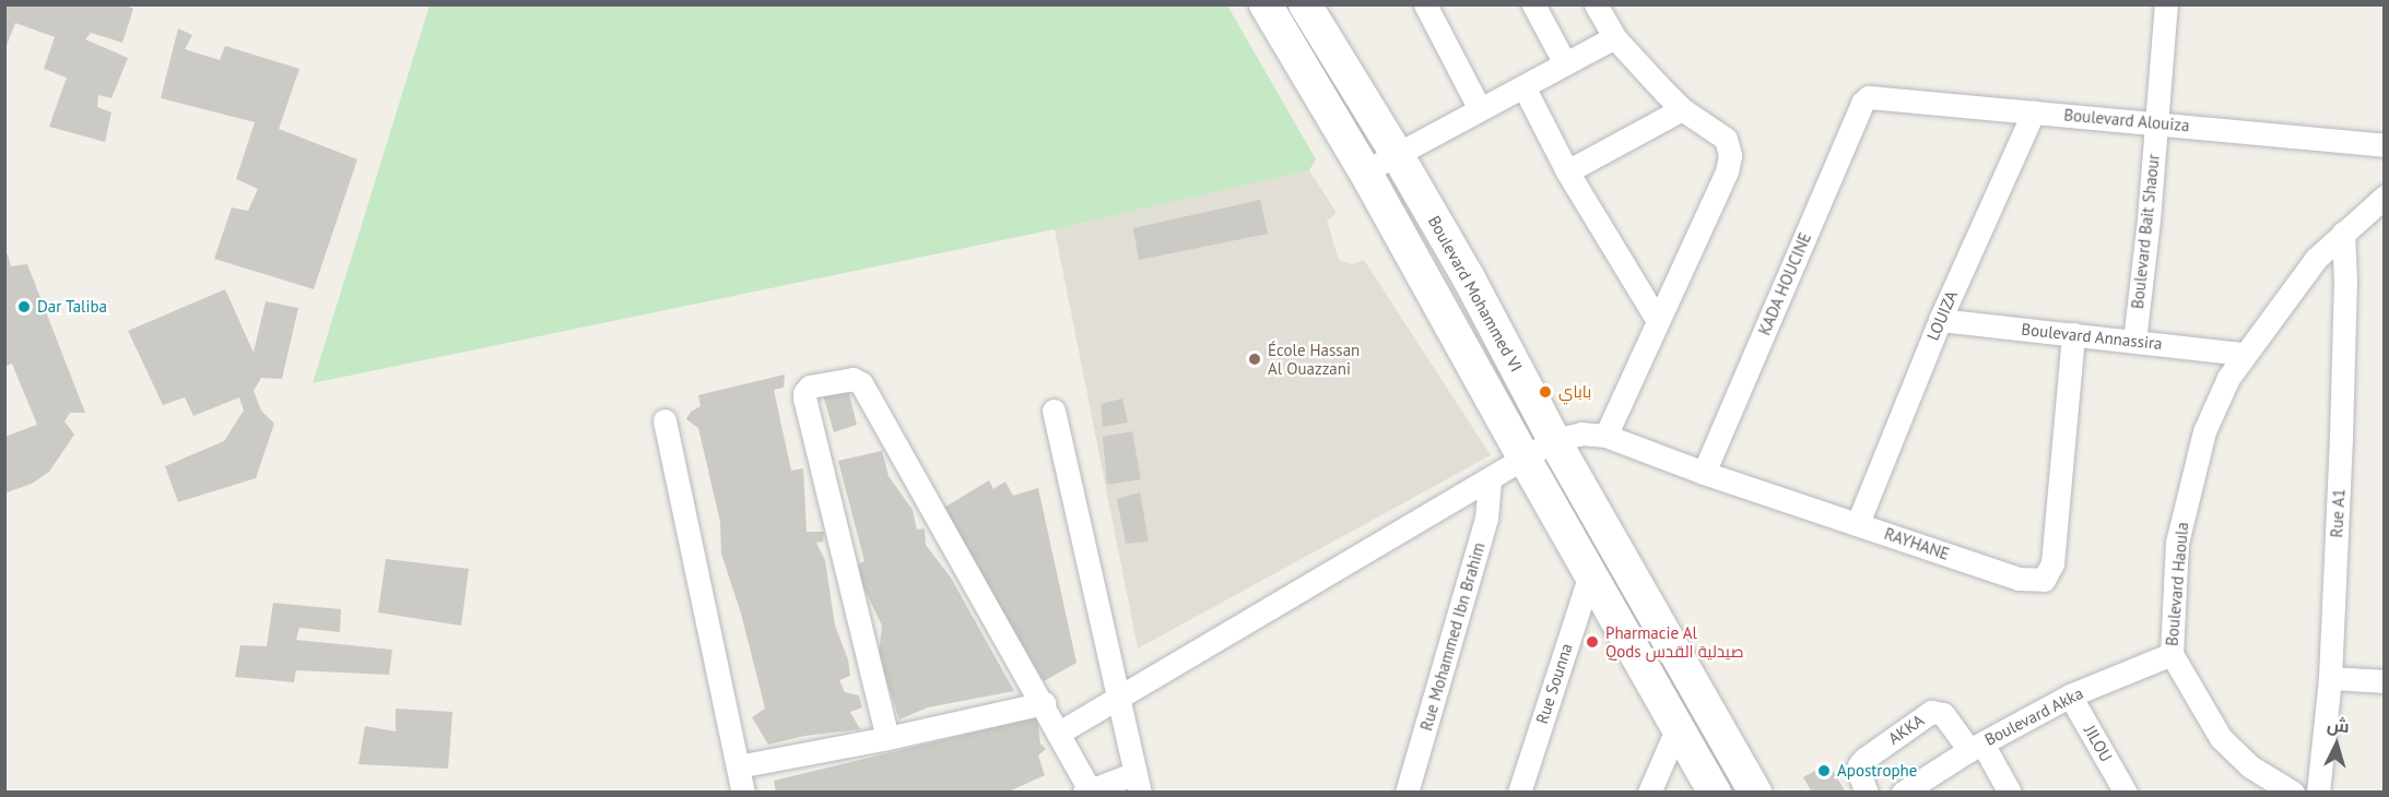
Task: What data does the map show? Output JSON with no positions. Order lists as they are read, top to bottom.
{
  "streets": {
    "main road": ["Boulevard Mohammed VI"],
    "street": [
      "Boulevard Alouiza",
      "Boulevard Bait Shaour",
      "KADA HOUCINE",
      "LOUIZA",
      "Boulevard Annassira",
      "Rue A1",
      "RAYHANE",
      "Boulevard Haoula",
      "Rue Mohammed Ibn Brahim",
      "Rue Sounna",
      "Boulevard Akka",
      "AKKA",
      "JILOU"
    ]
  },
  "crossings": [
    ["Boulevard Alouiza", "Boulevard Bait Shaour"],
    ["Boulevard Alouiza", "KADA HOUCINE"],
    ["Boulevard Alouiza", "LOUIZA"],
    ["Boulevard Bait Shaour", "Boulevard Annassira"],
    ["KADA HOUCINE", "RAYHANE"],
    ["Boulevard Mohammed VI", "RAYHANE"],
    ["LOUIZA", "Boulevard Annassira"],
    ["LOUIZA", "RAYHANE"],
    ["Boulevard Annassira", "RAYHANE"],
    ["Boulevard Annassira", "Boulevard Haoula"],
    ["Rue A1", "Boulevard Haoula"],
    ["Boulevard Haoula", "Boulevard Akka"],
    ["Boulevard Akka", "AKKA"],
    ["Boulevard Akka", "JILOU"]
  ],
  "places": [
    "Dar Taliba",
    "École Hassan Al Ouazzani",
    "باباي",
    "Pharmacie Al Qods صيدلية القدس",
    "Apostrophe"
  ],
  "north": "top"
}
